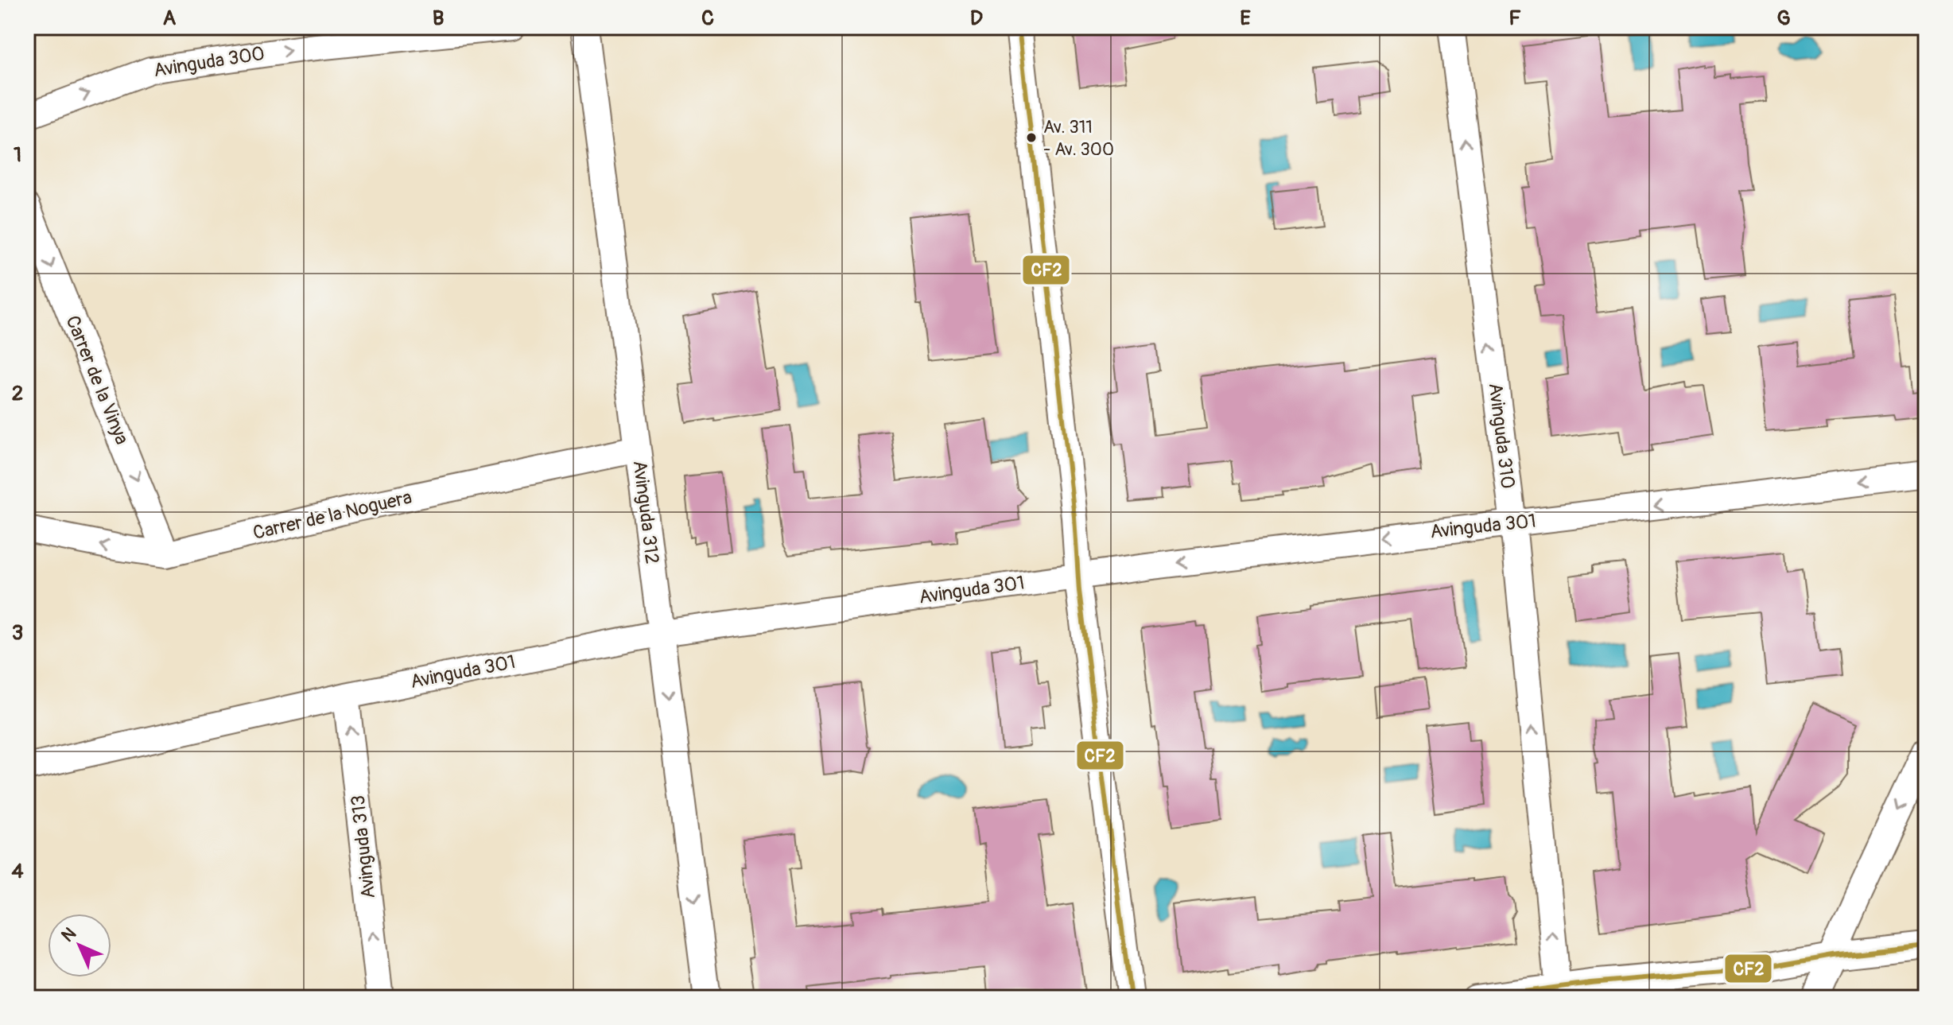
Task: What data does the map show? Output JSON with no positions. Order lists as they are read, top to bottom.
{
  "streets": {
    "street": [
      "Avinguda 300",
      "Carrer de la Vinya",
      "Avinguda 310",
      "Avinguda 312",
      "Carrer de la Noguera",
      "Avinguda 301",
      "Avinguda 313"
    ]
  },
  "crossings": [
    ["Carrer de la Vinya", "Carrer de la Noguera"],
    ["Avinguda 310", "Avinguda 301"],
    ["Avinguda 312", "Carrer de la Noguera"],
    ["Avinguda 312", "Avinguda 301"],
    ["Avinguda 301", "Avinguda 313"]
  ],
  "one_way": [
    "Avinguda 300",
    "Carrer de la Vinya",
    "Avinguda 310",
    "Avinguda 312",
    "Avinguda 301",
    "Avinguda 313"
  ],
  "places": ["Av. 311 - Av. 300"],
  "lines": ["transit line CF2"],
  "north": "top left",
  "grid": {
    "columns": [
      "A",
      "B",
      "C",
      "D",
      "E",
      "F",
      "G"
    ],
    "rows": [
      "1",
      "2",
      "3",
      "4"
    ]
  }
}
